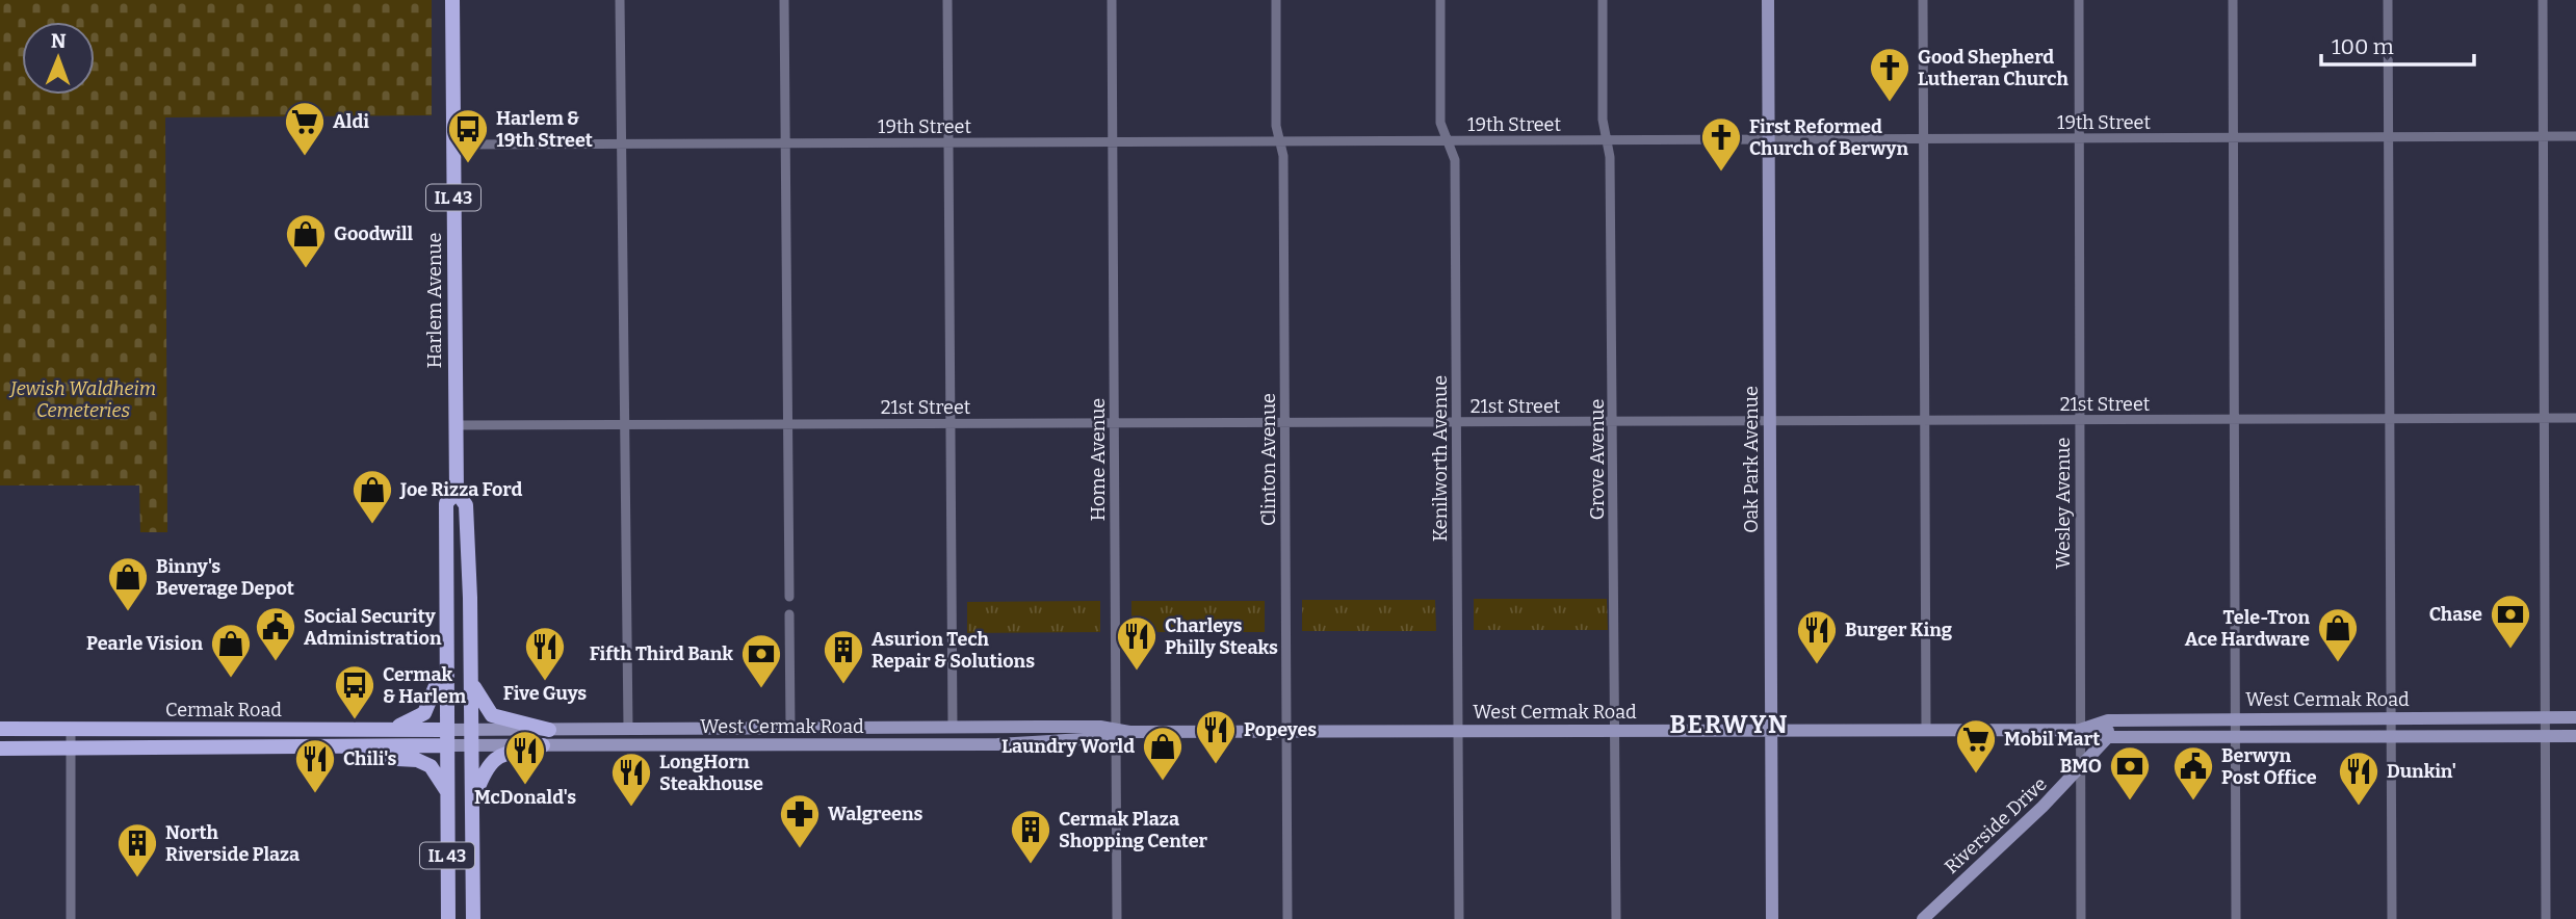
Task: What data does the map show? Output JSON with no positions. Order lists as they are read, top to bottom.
{
  "streets": {
    "main road": [
      "IL 43",
      "Harlem Avenue",
      "Oak Park Avenue",
      "West Cermak Road",
      "Cermak Road",
      "Riverside Drive"
    ],
    "street": [
      "19th Street",
      "21st Street",
      "Kenilworth Avenue",
      "Home Avenue",
      "Clinton Avenue",
      "Grove Avenue",
      "Wesley Avenue"
    ]
  },
  "crossings": [
    ["19th Street", "Harlem Avenue"],
    ["19th Street", "Kenilworth Avenue"],
    ["19th Street", "Home Avenue"],
    ["19th Street", "Clinton Avenue"],
    ["19th Street", "Grove Avenue"],
    ["19th Street", "Oak Park Avenue"],
    ["19th Street", "Wesley Avenue"],
    ["IL 43", "Harlem Avenue"],
    ["IL 43", "21st Street"],
    ["IL 43", "West Cermak Road"],
    ["IL 43", "Cermak Road"],
    ["Harlem Avenue", "21st Street"],
    ["21st Street", "Kenilworth Avenue"],
    ["21st Street", "Home Avenue"],
    ["21st Street", "Clinton Avenue"],
    ["21st Street", "Grove Avenue"],
    ["21st Street", "Oak Park Avenue"],
    ["21st Street", "Wesley Avenue"],
    ["Kenilworth Avenue", "West Cermak Road"],
    ["Home Avenue", "West Cermak Road"],
    ["Clinton Avenue", "West Cermak Road"],
    ["Grove Avenue", "West Cermak Road"],
    ["Oak Park Avenue", "West Cermak Road"],
    ["Wesley Avenue", "West Cermak Road"],
    ["Wesley Avenue", "Riverside Drive"],
    ["West Cermak Road", "Cermak Road"],
    ["West Cermak Road", "Riverside Drive"]
  ],
  "districts": ["BERWYN"],
  "parks": ["Jewish Waldheim Cemeteries"],
  "places": {
    "church": ["Good Shepherd Lutheran Church", "First Reformed Church of Berwyn"],
    "supermarket": ["Aldi", "Mobil Mart"],
    "bus stop": ["Harlem & 19th Street", "Cermak & Harlem"],
    "shop": [
      "Goodwill",
      "Joe Rizza Ford",
      "Binny's Beverage Depot",
      "Tele-Tron Ace Hardware",
      "Pearle Vision",
      "Laundry World"
    ],
    "bank": ["Chase", "Fifth Third Bank", "BMO"],
    "public building": ["Social Security Administration", "Berwyn Post Office"],
    "restaurant": [
      "Burger King",
      "Charleys Philly Steaks",
      "Five Guys",
      "Popeyes",
      "McDonald's",
      "Chili's",
      "Dunkin'",
      "LongHorn Steakhouse"
    ],
    "building": ["Asurion Tech Repair & Solutions", "Cermak Plaza Shopping Center", "North Riverside Plaza"],
    "pharmacy": ["Walgreens"]
  },
  "scale_bar": "100 m",
  "north": "top"
}
